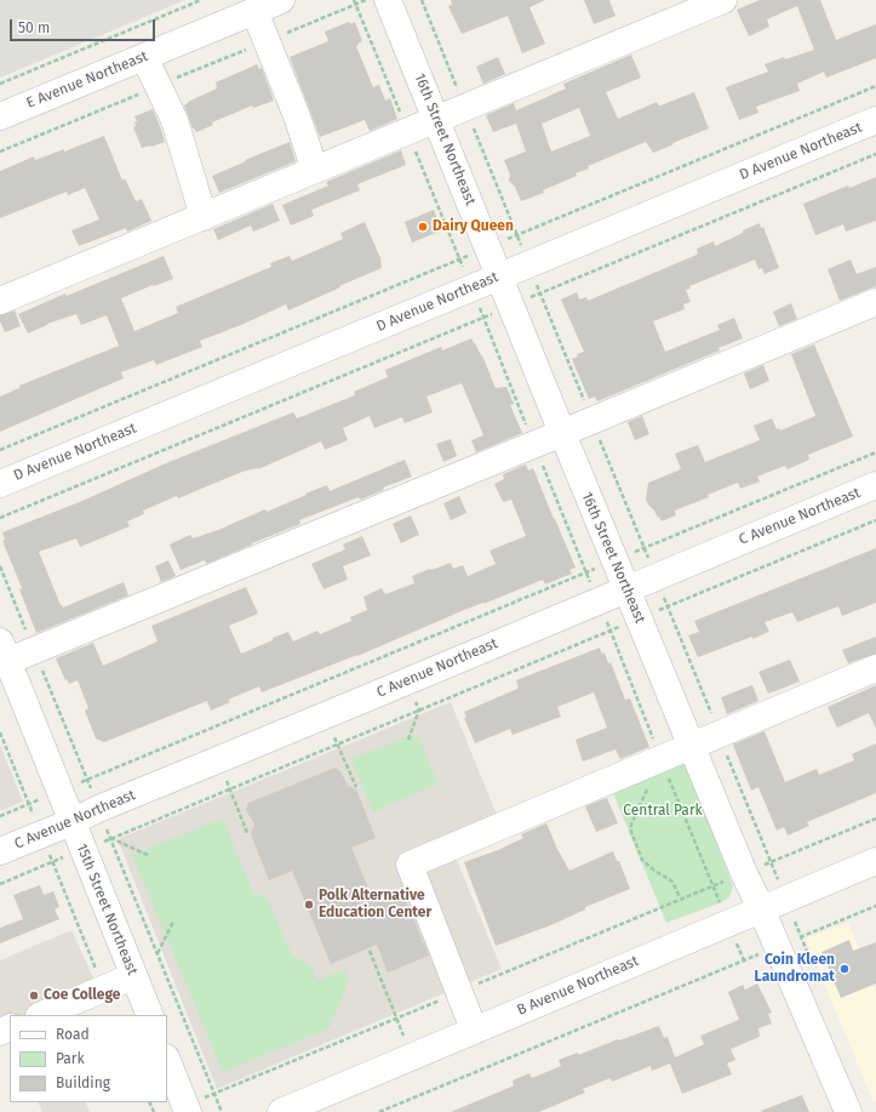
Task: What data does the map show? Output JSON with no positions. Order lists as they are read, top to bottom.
{
  "streets": {
    "street": [
      "E Avenue Northeast",
      "16th Street Northeast",
      "D Avenue Northeast",
      "C Avenue Northeast",
      "15th Street Northeast",
      "B Avenue Northeast"
    ]
  },
  "crossings": [
    ["16th Street Northeast", "D Avenue Northeast"],
    ["16th Street Northeast", "C Avenue Northeast"],
    ["16th Street Northeast", "B Avenue Northeast"],
    ["C Avenue Northeast", "15th Street Northeast"]
  ],
  "parks": ["Central Park"],
  "places": [
    "Dairy Queen",
    "Polk Alternative Education Center",
    "Coin Kleen Laundromat",
    "Coe College"
  ],
  "legend": ["Road", "Park", "Building"],
  "scale_bar": "50 m"
}
